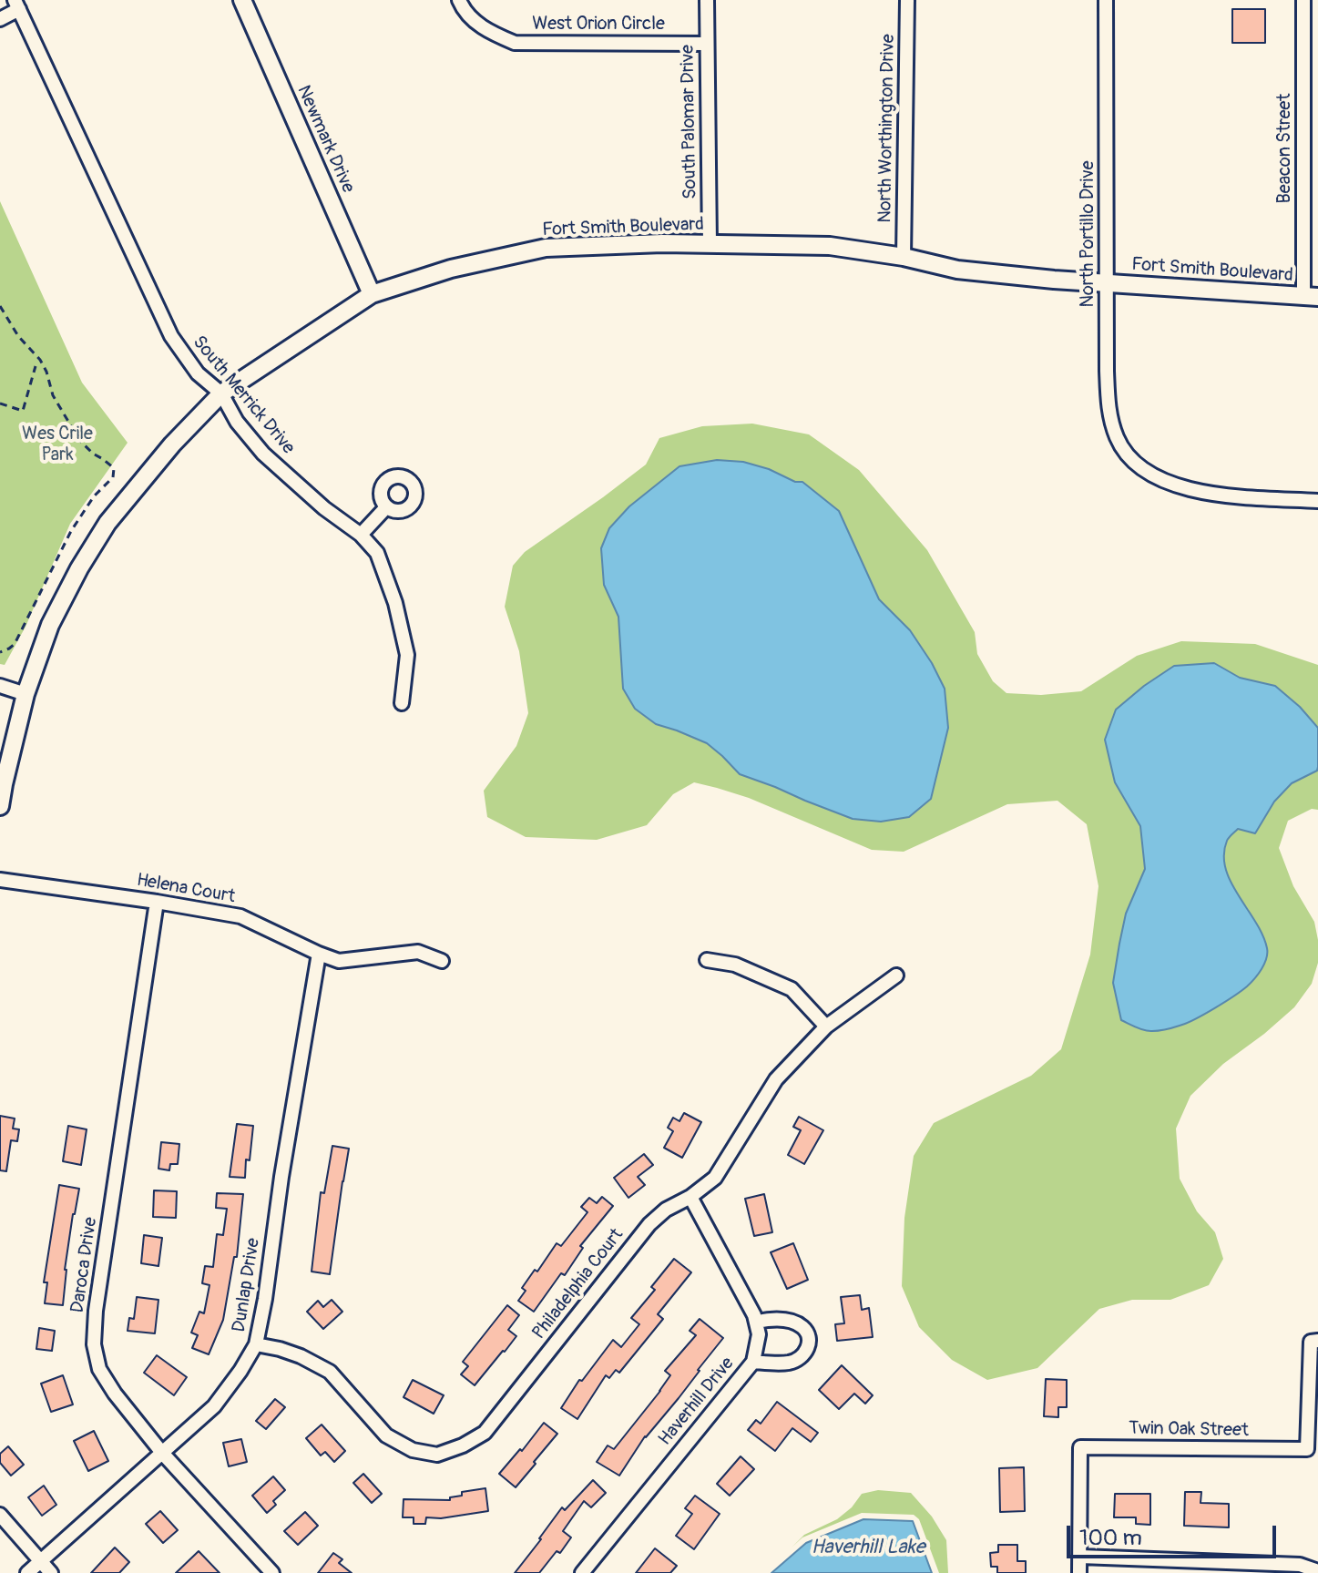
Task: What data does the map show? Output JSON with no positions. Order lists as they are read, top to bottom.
{
  "streets": {
    "street": [
      "West Orion Circle",
      "South Palomar Drive",
      "North Worthington Drive",
      "Newmark Drive",
      "Beacon Street",
      "Fort Smith Boulevard",
      "North Portillo Drive",
      "South Merrick Drive",
      "Helena Court",
      "Daroca Drive",
      "Philadelphia Court",
      "Dunlap Drive",
      "Haverhill Drive",
      "Twin Oak Street"
    ]
  },
  "crossings": [
    ["West Orion Circle", "South Palomar Drive"],
    ["South Palomar Drive", "Fort Smith Boulevard"],
    ["North Worthington Drive", "Fort Smith Boulevard"],
    ["Newmark Drive", "Fort Smith Boulevard"],
    ["Beacon Street", "Fort Smith Boulevard"],
    ["Fort Smith Boulevard", "North Portillo Drive"],
    ["Fort Smith Boulevard", "South Merrick Drive"],
    ["Helena Court", "Daroca Drive"],
    ["Helena Court", "Dunlap Drive"],
    ["Daroca Drive", "Dunlap Drive"],
    ["Philadelphia Court", "Dunlap Drive"]
  ],
  "water": ["Haverhill Lake"],
  "parks": ["Wes Crile Park"],
  "scale_bar": "100 m"
}
